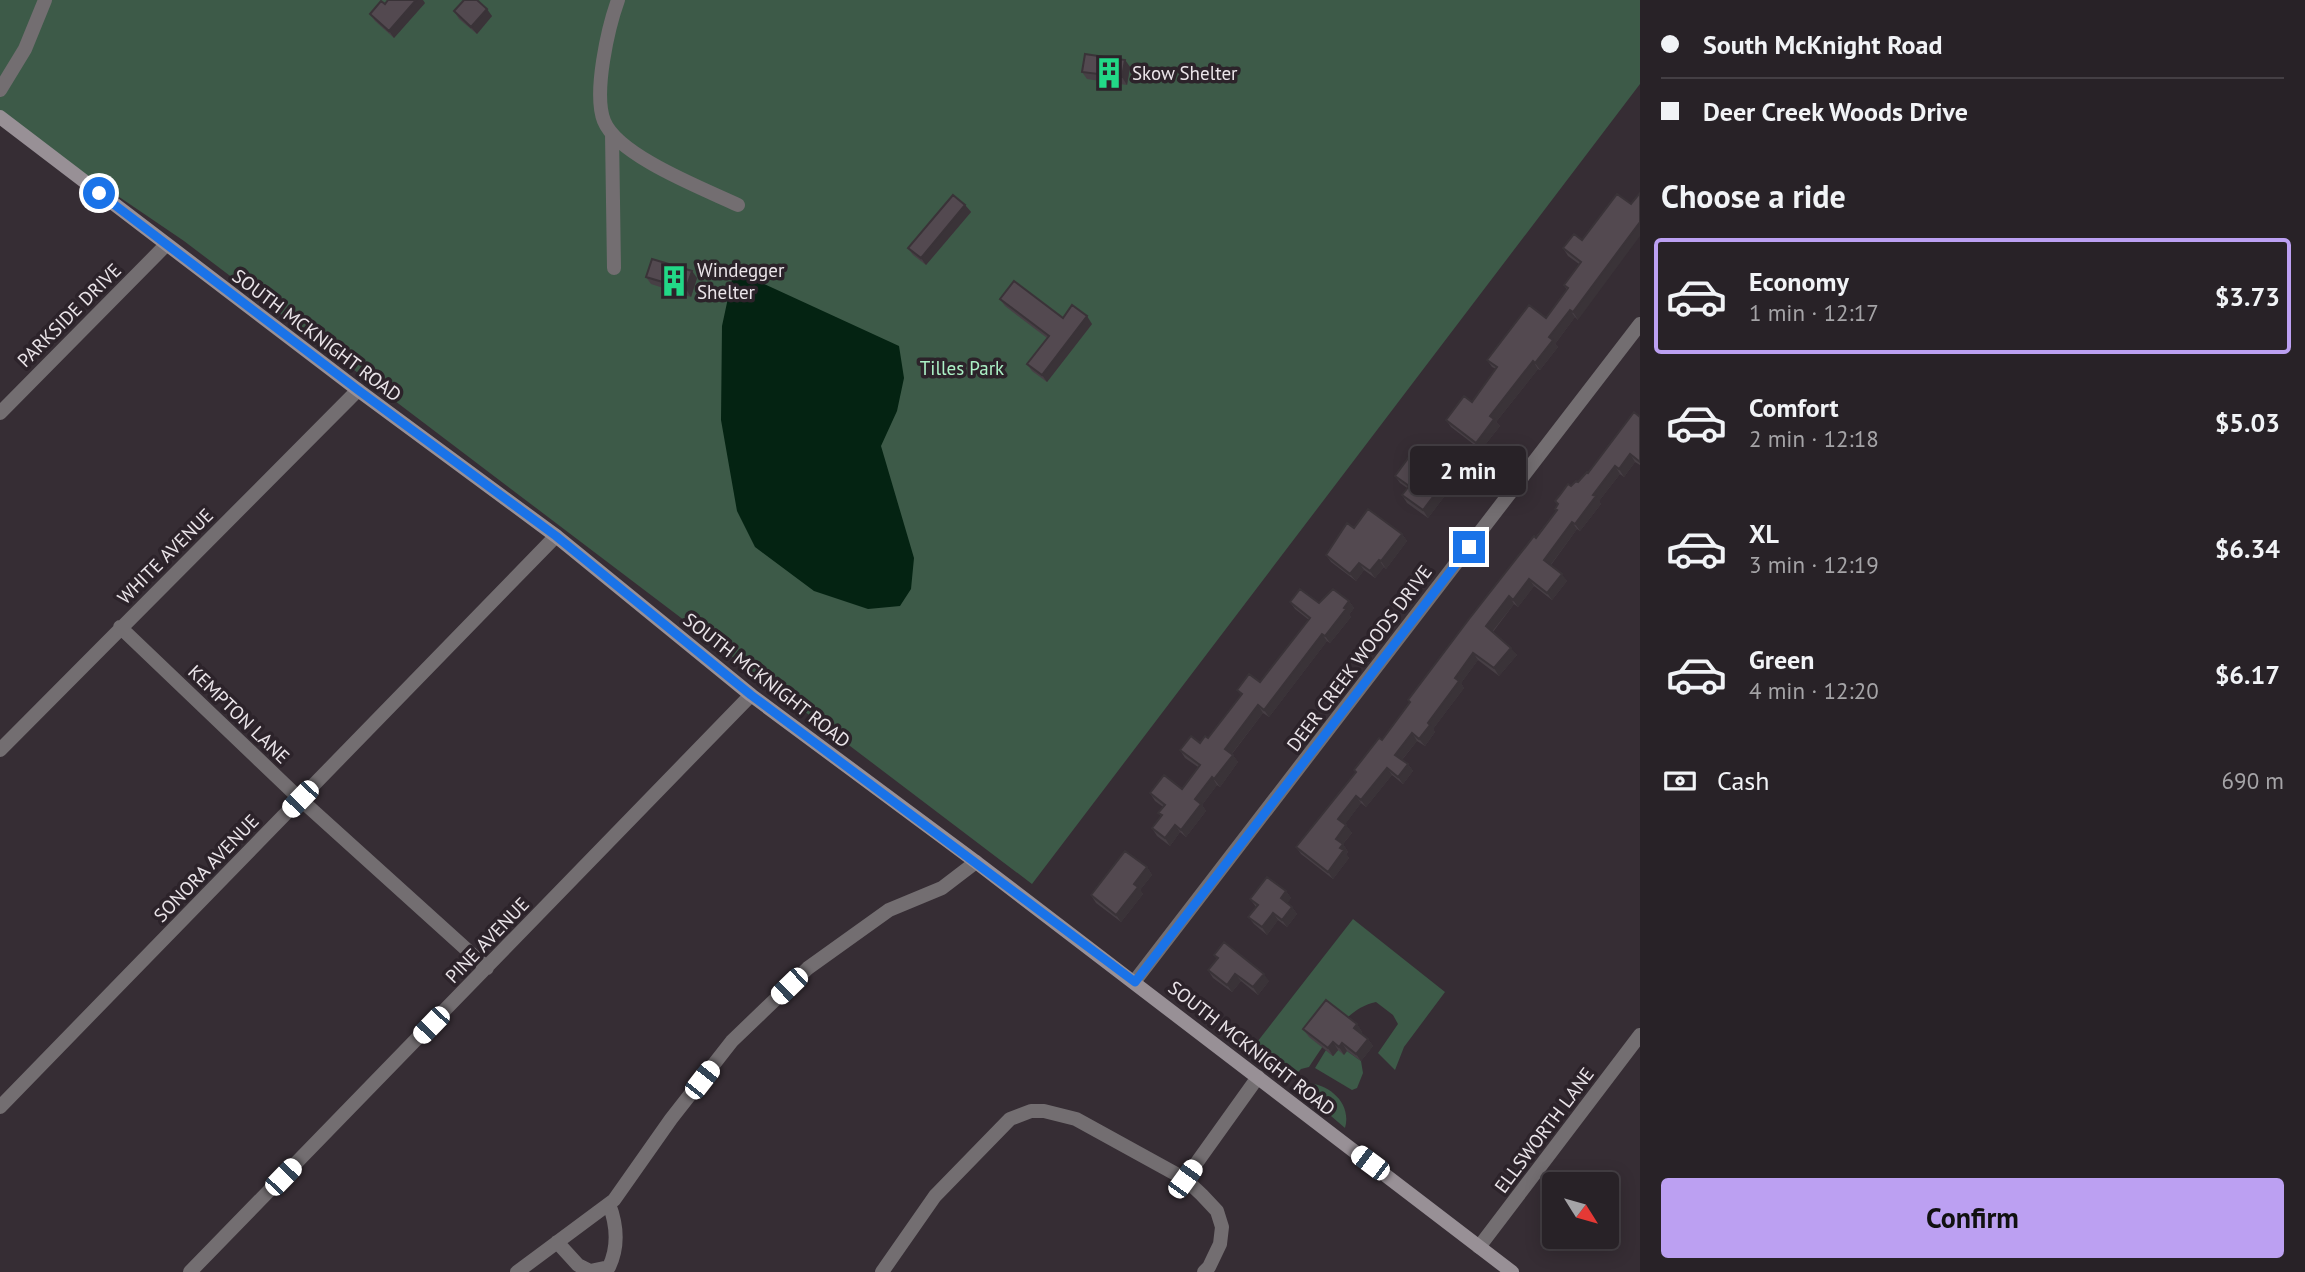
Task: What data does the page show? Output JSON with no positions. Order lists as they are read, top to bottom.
{
  "streets": {
    "main road": ["SOUTH MCKNIGHT ROAD"],
    "street": [
      "PARKSIDE DRIVE",
      "WHITE AVENUE",
      "DEER CREEK WOODS DRIVE",
      "KEMPTON LANE",
      "SONORA AVENUE",
      "PINE AVENUE",
      "ELLSWORTH LANE"
    ]
  },
  "crossings": [
    ["PARKSIDE DRIVE", "SOUTH MCKNIGHT ROAD"],
    ["SOUTH MCKNIGHT ROAD", "WHITE AVENUE"],
    ["SOUTH MCKNIGHT ROAD", "DEER CREEK WOODS DRIVE"],
    ["SOUTH MCKNIGHT ROAD", "SONORA AVENUE"],
    ["SOUTH MCKNIGHT ROAD", "PINE AVENUE"],
    ["SOUTH MCKNIGHT ROAD", "ELLSWORTH LANE"],
    ["WHITE AVENUE", "KEMPTON LANE"],
    ["KEMPTON LANE", "SONORA AVENUE"],
    ["KEMPTON LANE", "PINE AVENUE"]
  ],
  "parks": ["Tilles Park"],
  "places": {
    "building": ["Skow Shelter", "Windegger Shelter"]
  },
  "north": "bottom right",
  "page": {
    "banner": ["South McKnight Road", "Deer Creek Woods Drive"],
    "heading": "Choose a ride",
    "list": [
      {
        "name": "Economy",
        "note": "1 min · 12:17",
        "value": "$3.73"
      },
      {
        "name": "Comfort",
        "note": "2 min · 12:18",
        "value": "$5.03"
      },
      {
        "name": "XL",
        "note": "3 min · 12:19",
        "value": "$6.34"
      },
      {
        "name": "Green",
        "note": "4 min · 12:20",
        "value": "$6.17"
      }
    ],
    "bubble": "2 min",
    "pay": ["Cash", "690 m"],
    "buttons": "Confirm"
  }
}
